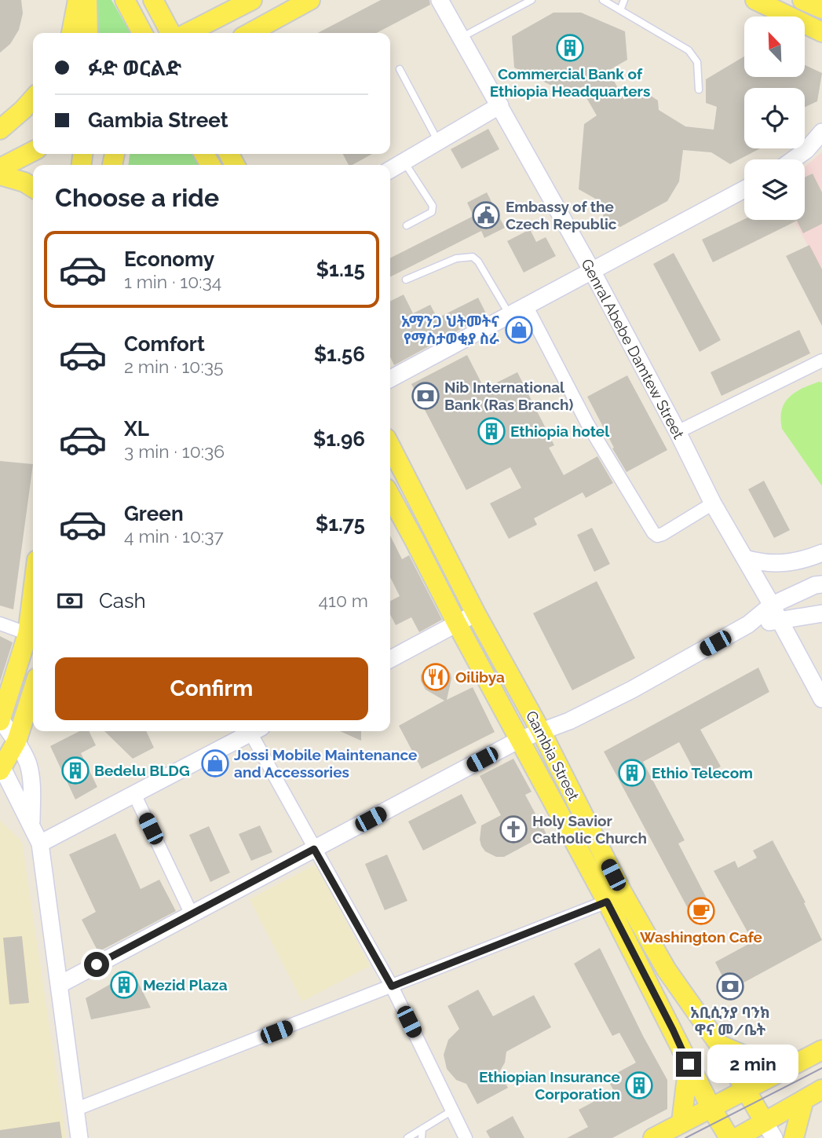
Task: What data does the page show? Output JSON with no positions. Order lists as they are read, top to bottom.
{
  "streets": {
    "main road": ["Genral Abebe Damtew Street", "Gambia Street"]
  },
  "places": {
    "building": [
      "Commercial Bank of Ethiopia Headquarters",
      "Ethiopia hotel",
      "Bedelu BLDG",
      "Ethio Telecom",
      "Mezid Plaza",
      "Ethiopian Insurance Corporation"
    ],
    "public building": ["Embassy of the Czech Republic"],
    "shop": ["አማንጋ ህትመትና የማስታወቂያ ስራ", "Jossi Mobile Maintenance and Accessories"],
    "bank": ["Nib International Bank (Ras Branch)", "አቢሲንያ ባንክ ዋና መ/ቤት"],
    "restaurant": ["Oilibya"],
    "church": ["Holy Savior Catholic Church"],
    "cafe": ["Washington Cafe"]
  },
  "north": "top left",
  "page": {
    "banner": ["ፉድ ወርልድ", "Gambia Street"],
    "heading": "Choose a ride",
    "list": [
      {
        "name": "Economy",
        "note": "1 min · 10:34",
        "value": "$1.15"
      },
      {
        "name": "Comfort",
        "note": "2 min · 10:35",
        "value": "$1.56"
      },
      {
        "name": "XL",
        "note": "3 min · 10:36",
        "value": "$1.96"
      },
      {
        "name": "Green",
        "note": "4 min · 10:37",
        "value": "$1.75"
      }
    ],
    "pay": ["Cash", "410 m"],
    "buttons": "Confirm",
    "bubble": "2 min"
  }
}
